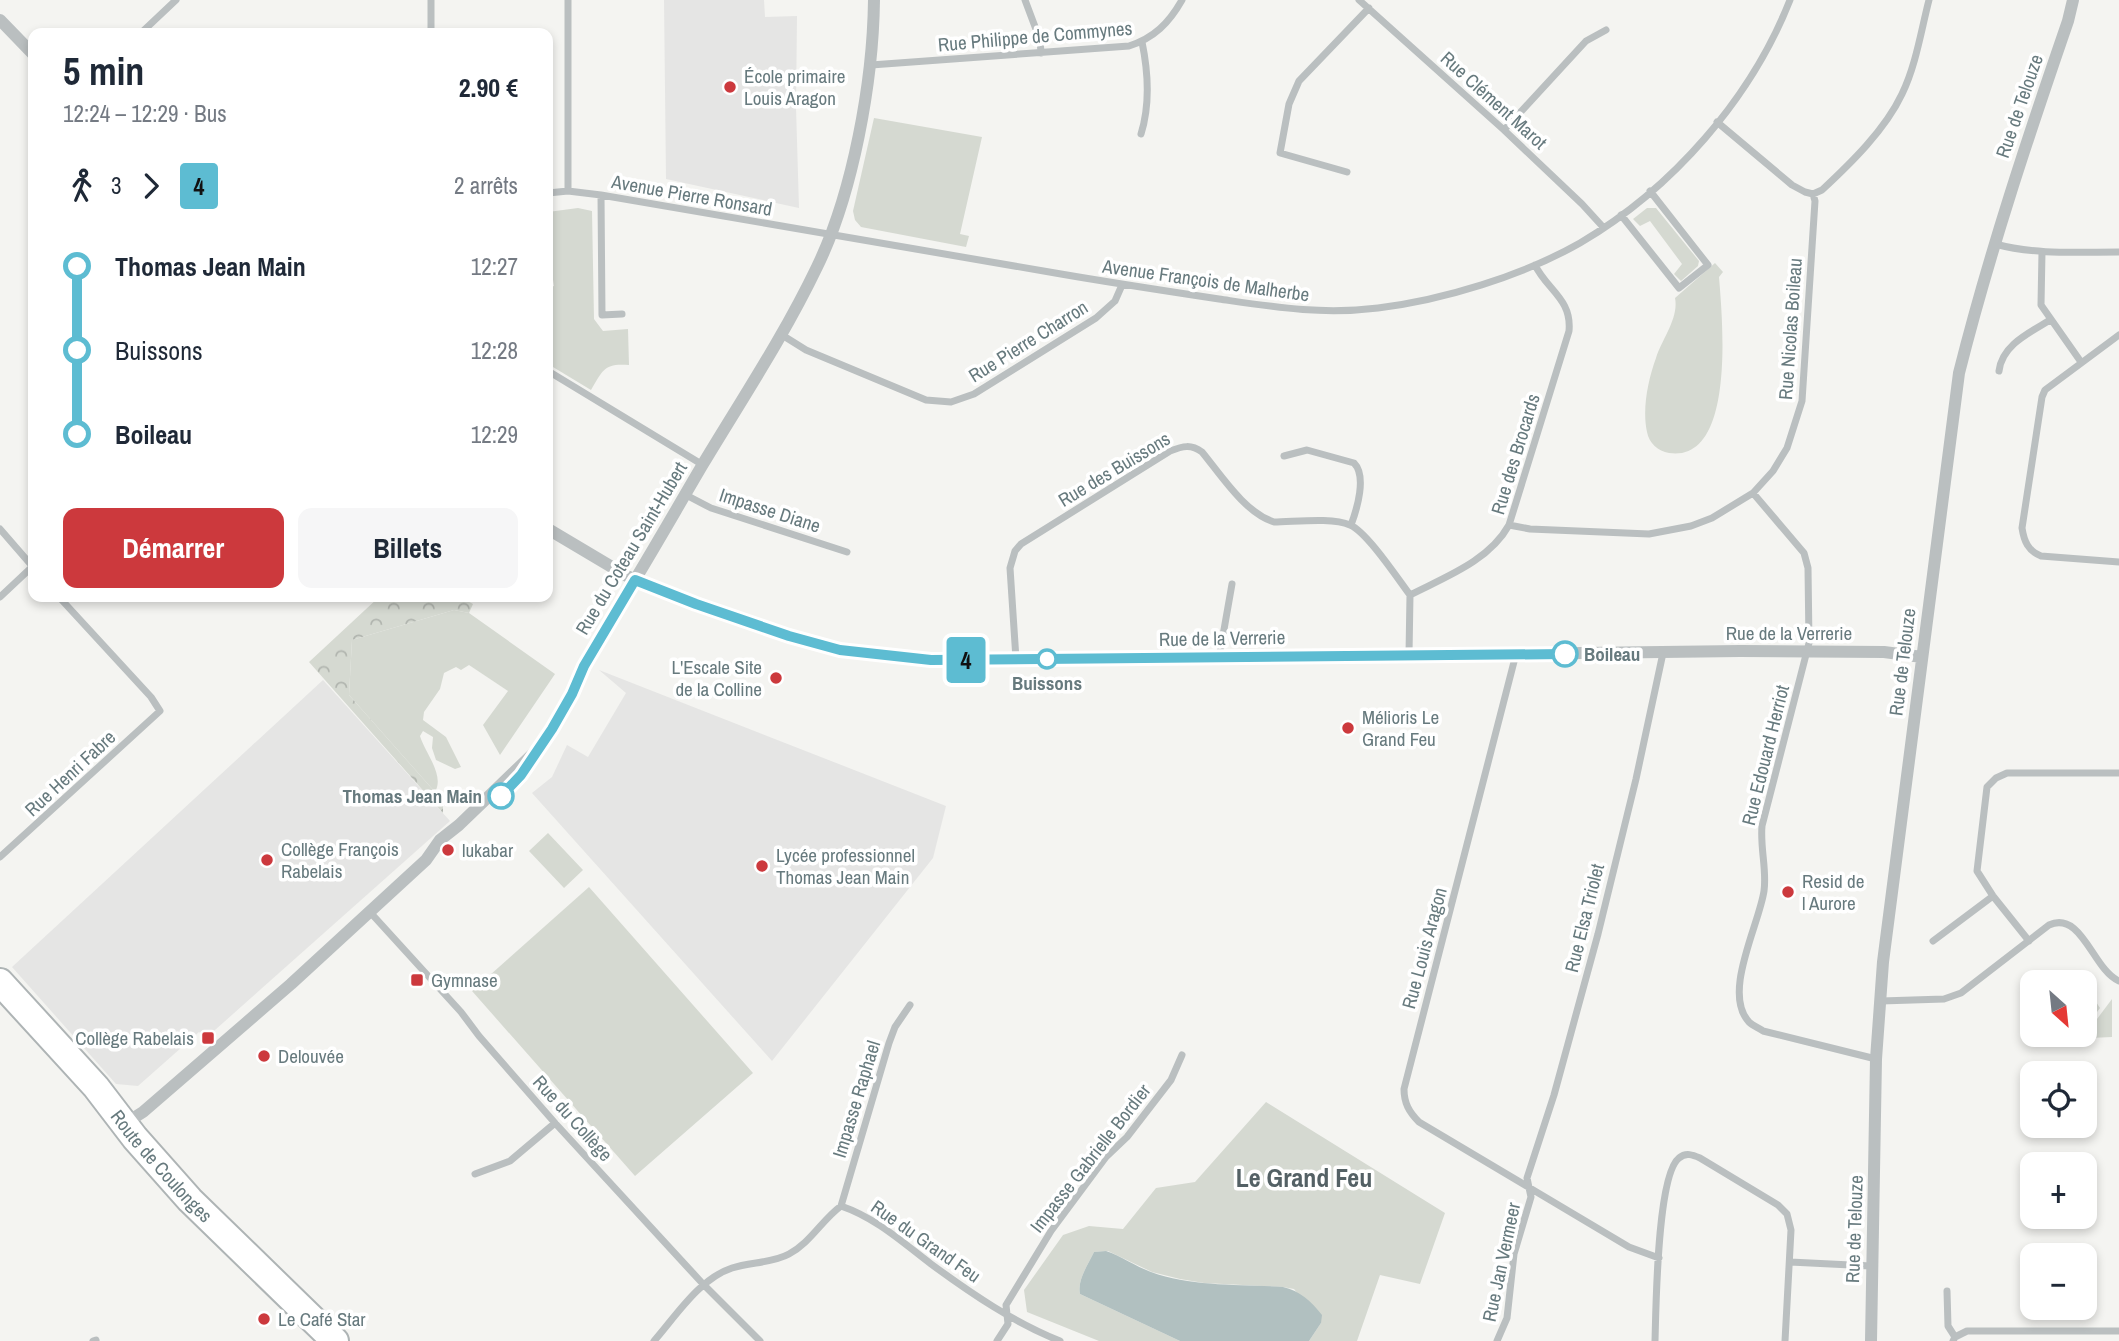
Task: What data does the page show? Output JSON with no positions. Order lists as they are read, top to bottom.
{
  "streets": {
    "main road": ["Route de Coulonges"],
    "street": [
      "Rue Philippe de Commynes",
      "Rue Clément Marot",
      "Rue de Telouze",
      "Avenue Pierre Ronsard",
      "Avenue François de Malherbe",
      "Rue Nicolas Boileau",
      "Rue Pierre Charron",
      "Rue des Brocards",
      "Rue des Buissons",
      "Impasse Diane",
      "Rue du Coteau Saint-Hubert",
      "Rue de la Verrerie",
      "Rue Edouard Herriot",
      "Rue Henri Fabre",
      "Rue Elsa Triolet",
      "Rue Louis Aragon",
      "Impasse Raphael",
      "Rue du Collège",
      "Impasse Gabrielle Bordier",
      "Rue du Grand Feu",
      "Rue Jan Vermeer"
    ]
  },
  "crossings": [
    ["Rue Philippe de Commynes", "Rue du Coteau Saint-Hubert"],
    ["Rue Clément Marot", "Avenue François de Malherbe"],
    ["Rue de Telouze", "Rue de la Verrerie"],
    ["Rue de Telouze", "Rue Edouard Herriot"],
    ["Avenue Pierre Ronsard", "Avenue François de Malherbe"],
    ["Avenue Pierre Ronsard", "Rue du Coteau Saint-Hubert"],
    ["Avenue François de Malherbe", "Rue Pierre Charron"],
    ["Avenue François de Malherbe", "Rue des Brocards"],
    ["Avenue François de Malherbe", "Rue du Coteau Saint-Hubert"],
    ["Rue Nicolas Boileau", "Rue des Brocards"],
    ["Rue Nicolas Boileau", "Rue Edouard Herriot"],
    ["Rue Pierre Charron", "Rue du Coteau Saint-Hubert"],
    ["Rue des Buissons", "Rue de la Verrerie"],
    ["Impasse Diane", "Rue du Coteau Saint-Hubert"],
    ["Rue du Coteau Saint-Hubert", "Rue de la Verrerie"],
    ["Rue du Coteau Saint-Hubert", "Rue du Collège"],
    ["Rue du Coteau Saint-Hubert", "Route de Coulonges"],
    ["Rue de la Verrerie", "Rue Edouard Herriot"],
    ["Rue de la Verrerie", "Rue Elsa Triolet"],
    ["Rue de la Verrerie", "Rue Louis Aragon"],
    ["Rue Elsa Triolet", "Rue Louis Aragon"],
    ["Rue Elsa Triolet", "Rue Jan Vermeer"],
    ["Rue Louis Aragon", "Rue Jan Vermeer"],
    ["Impasse Raphael", "Rue du Grand Feu"],
    ["Rue du Collège", "Rue du Grand Feu"],
    ["Impasse Gabrielle Bordier", "Rue du Grand Feu"]
  ],
  "districts": ["Le Grand Feu"],
  "places": {
    "other": [
      "École primaire Louis Aragon",
      "Boileau",
      "Buissons",
      "L'Escale Site de la Colline",
      "Mélioris Le Grand Feu",
      "Thomas Jean Main",
      "lukabar",
      "Collège François Rabelais",
      "Lycée professionnel Thomas Jean Main",
      "Resid de l Aurore",
      "Delouvée",
      "Le Café Star"
    ],
    "transit": ["Gymnase", "Collège Rabelais"]
  },
  "lines": ["bus line 4"],
  "north": "bottom right",
  "page": {
    "on_map": "4",
    "heading": ["5 min", "12:24 – 12:29 · Bus", "2.90 €"],
    "legs": ["3", "4", "2 arrêts"],
    "list": [
      {
        "name": "Thomas Jean Main",
        "value": "12:27"
      },
      {
        "name": "Buissons",
        "value": "12:28"
      },
      {
        "name": "Boileau",
        "value": "12:29"
      }
    ],
    "buttons": ["Démarrer", "Billets"],
    "map_buttons": ["+", "−"]
  }
}
